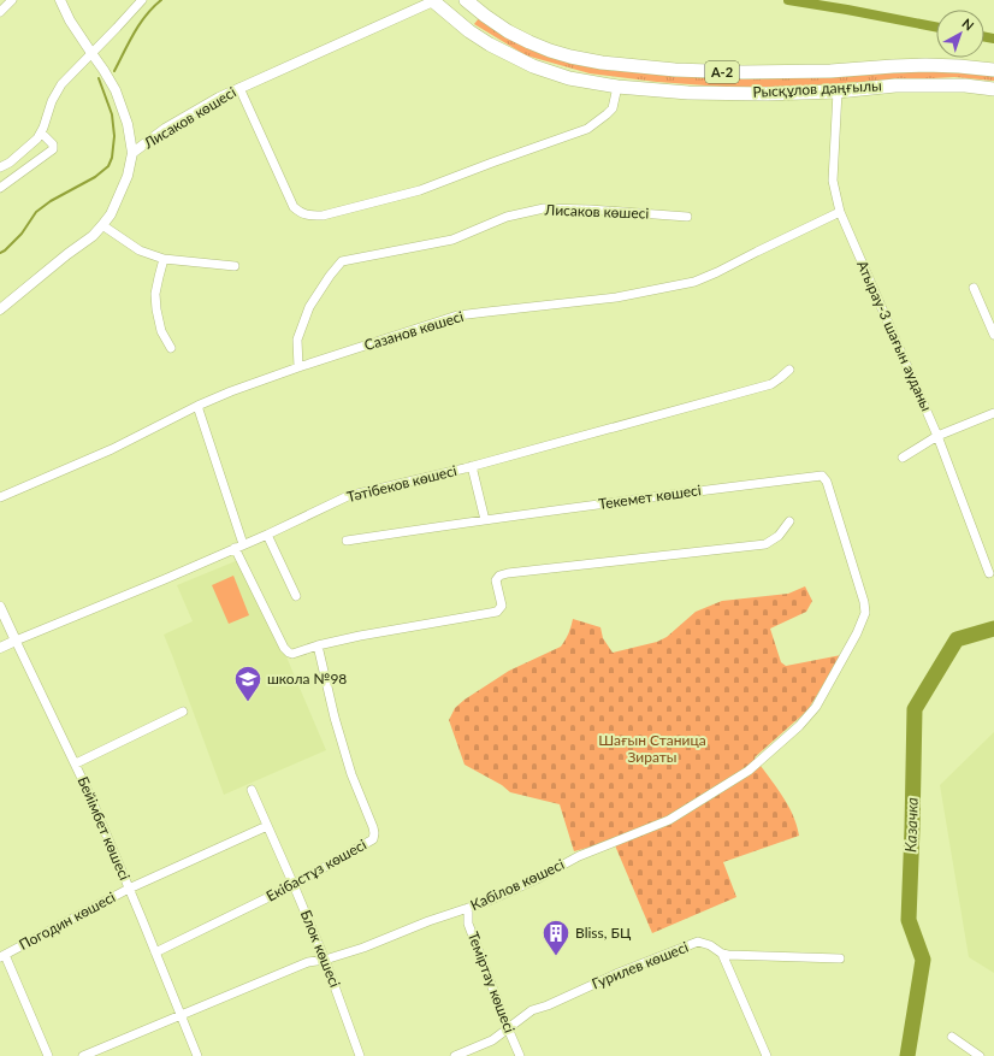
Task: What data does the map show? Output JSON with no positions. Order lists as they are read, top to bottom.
{
  "streets": {
    "main road": ["A-2", "Рысқұлов даңғылы"],
    "street": [
      "Лисаков көшесі",
      "Сазанов көшесі",
      "Атырау-3 шағын ауданы",
      "Тәтібеков көшесі",
      "Текемет көшесі",
      "Бейімбет көшесі",
      "Екібастұз көшесі",
      "Кабілов көшесі",
      "Погодин көшесі",
      "Блок көшесі",
      "Гурилев көшесі",
      "Теміртау көшесі"
    ]
  },
  "crossings": [
    ["Рысқұлов даңғылы", "Лисаков көшесі"],
    ["Рысқұлов даңғылы", "Атырау-3 шағын ауданы"],
    ["Лисаков көшесі", "Сазанов көшесі"],
    ["Сазанов көшесі", "Атырау-3 шағын ауданы"],
    ["Тәтібеков көшесі", "Бейімбет көшесі"],
    ["Текемет көшесі", "Кабілов көшесі"],
    ["Бейімбет көшесі", "Екібастұз көшесі"],
    ["Бейімбет көшесі", "Кабілов көшесі"],
    ["Бейімбет көшесі", "Погодин көшесі"],
    ["Екібастұз көшесі", "Блок көшесі"],
    ["Кабілов көшесі", "Блок көшесі"],
    ["Кабілов көшесі", "Теміртау көшесі"],
    ["Погодин көшесі", "Блок көшесі"],
    ["Гурилев көшесі", "Теміртау көшесі"]
  ],
  "water": ["Казачка"],
  "parks": ["Шағын Станица Зираты"],
  "places": {
    "school or university": ["школа №98"],
    "building": ["Bliss, БЦ"]
  },
  "north": "top right"
}
